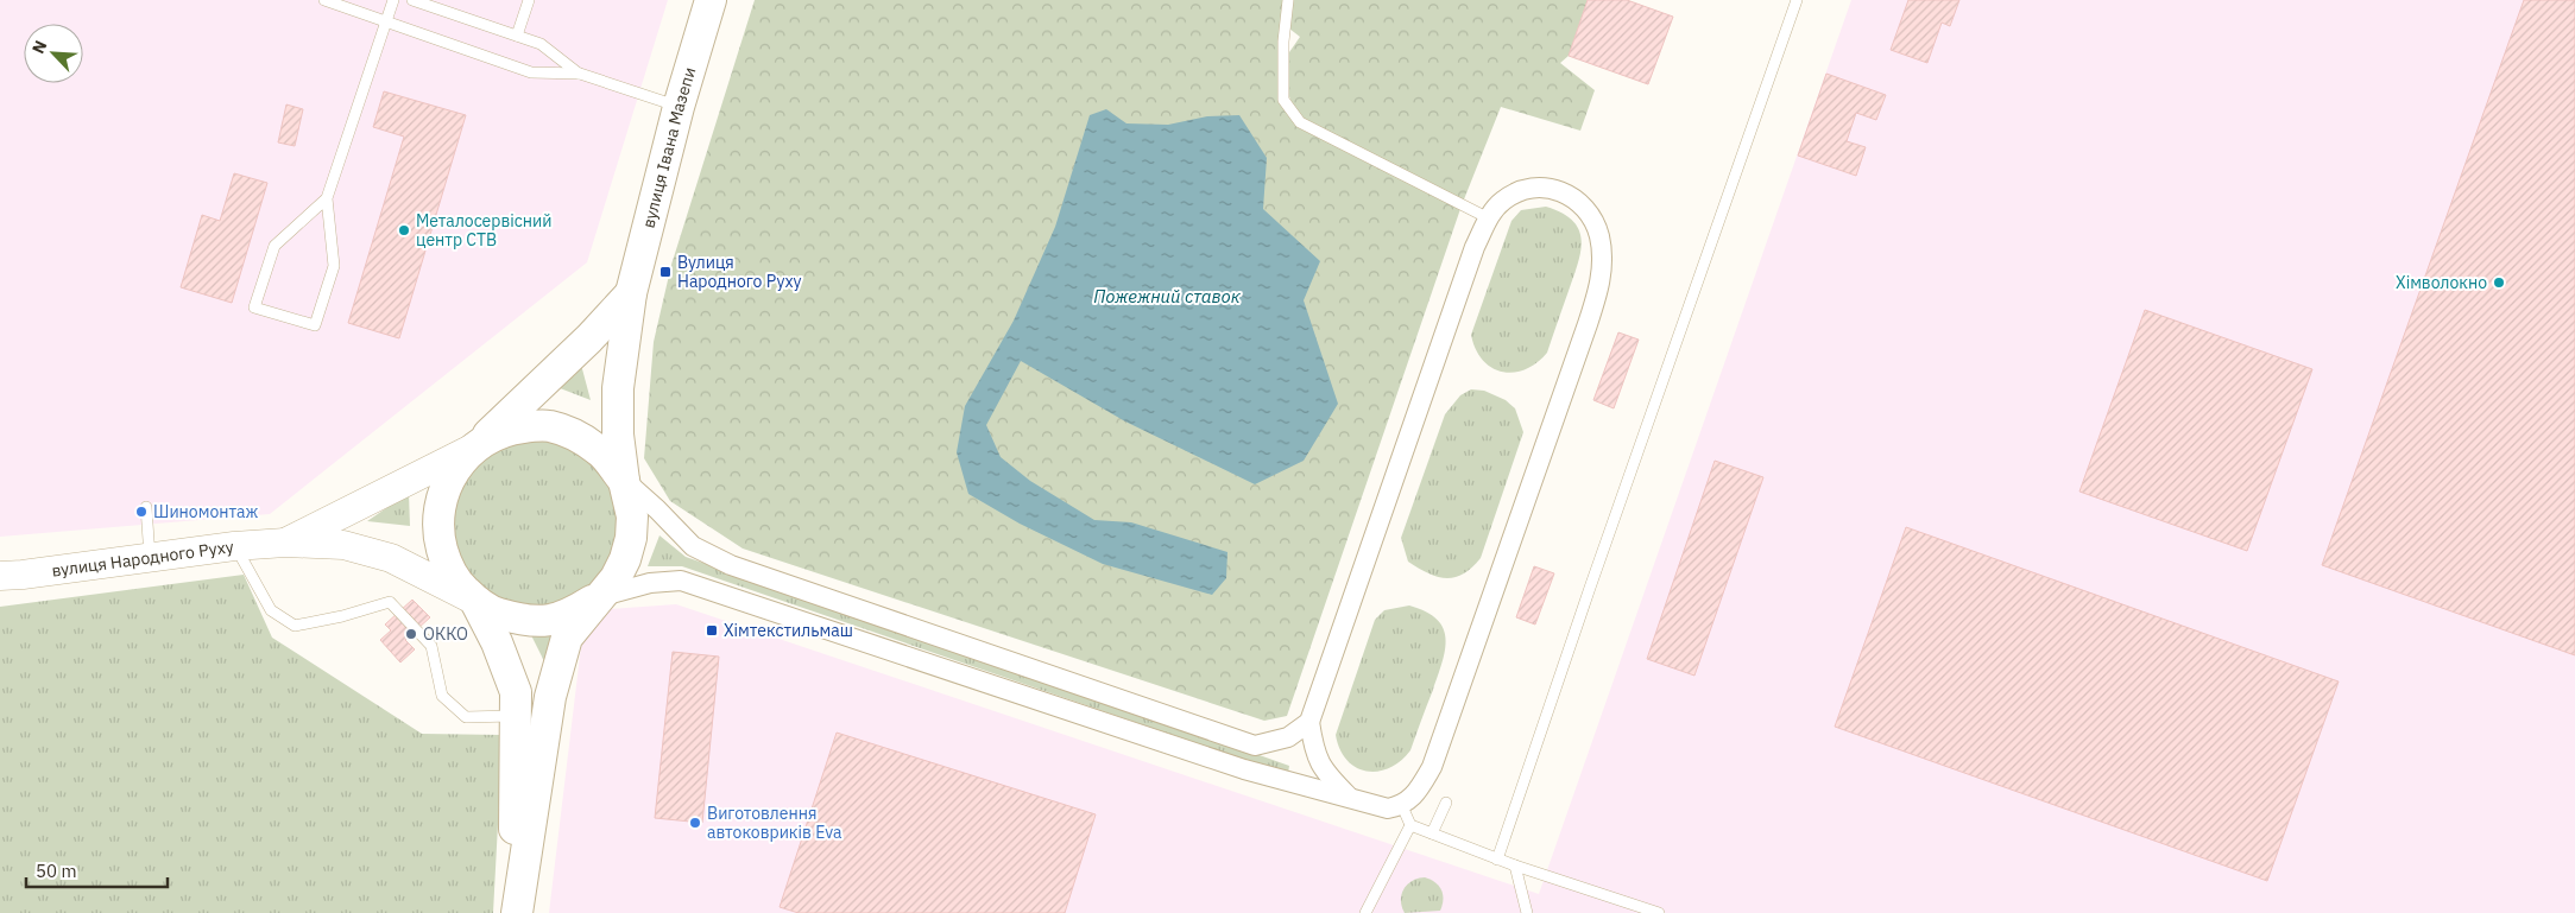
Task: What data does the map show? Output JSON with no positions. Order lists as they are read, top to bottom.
{
  "streets": {
    "main road": ["вулиця Івана Мазепи", "вулиця Народного Руху"]
  },
  "crossings": [
    ["вулиця Івана Мазепи", "вулиця Народного Руху"]
  ],
  "water": ["Пожежний ставок"],
  "places": {
    "other": [
      "Металосервісний центр СТВ",
      "Хімволокно",
      "Шиномонтаж",
      "ОККО",
      "Виготовлення автоковриків Eva"
    ],
    "transit": ["Вулиця Народного Руху", "Хімтекстильмаш"]
  },
  "scale_bar": "50 m",
  "north": "top left"
}
